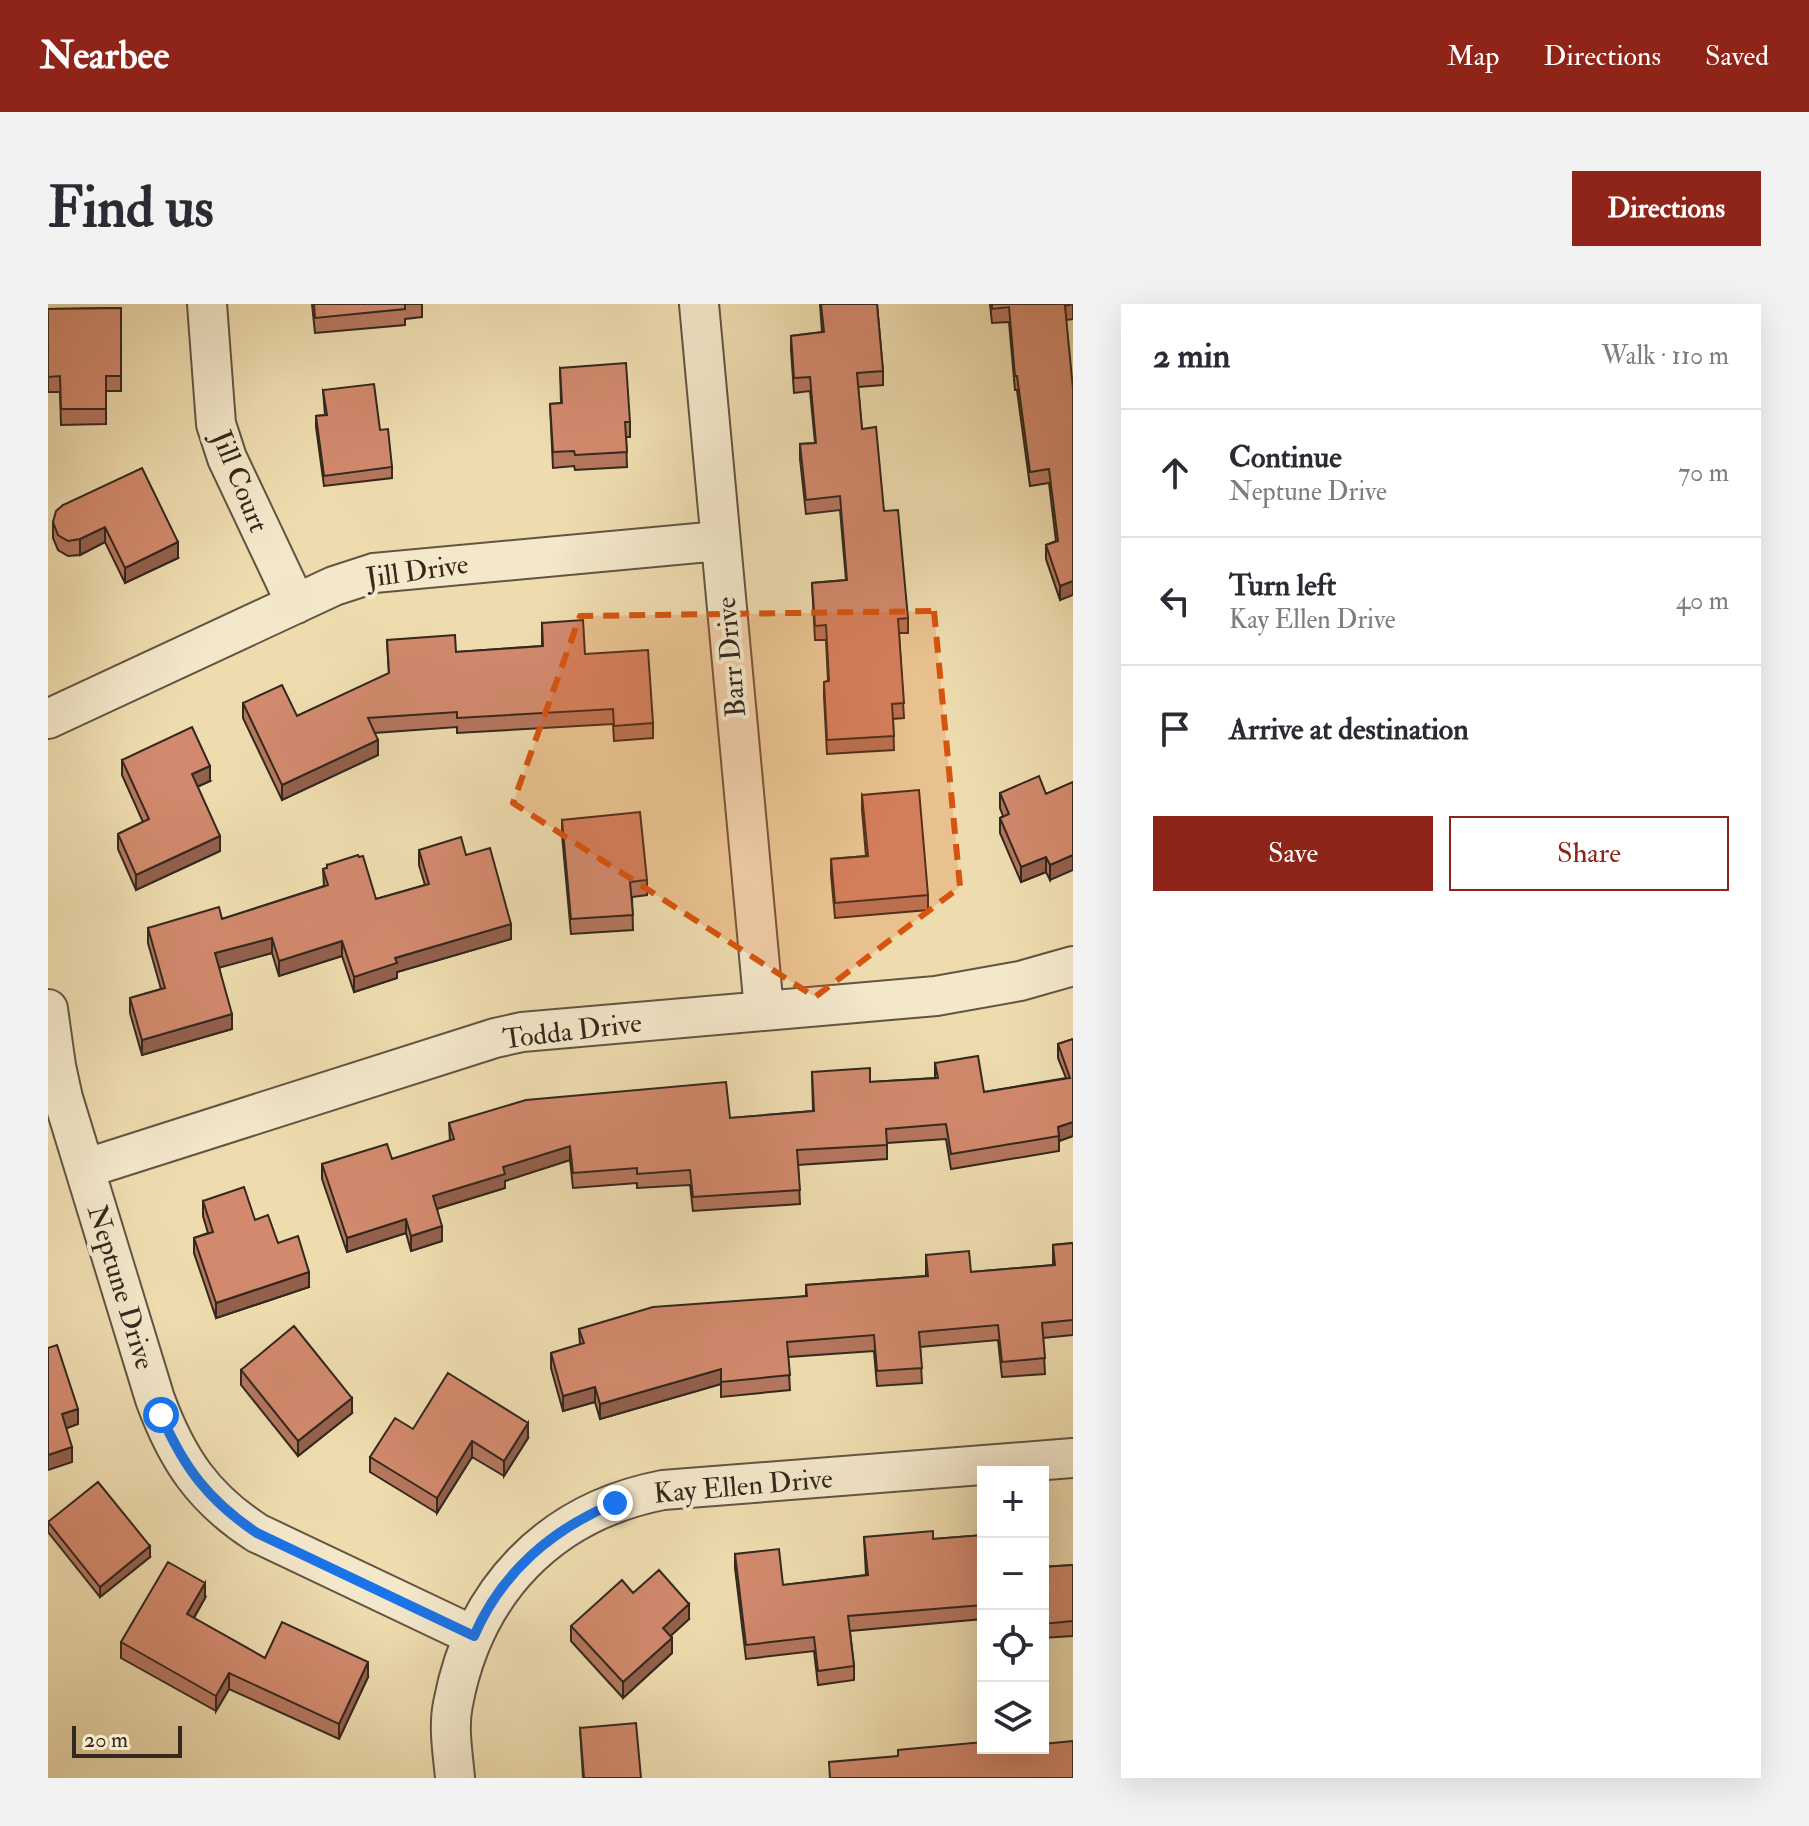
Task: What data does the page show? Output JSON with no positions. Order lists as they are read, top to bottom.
{
  "streets": {
    "street": [
      "Jill Court",
      "Jill Drive",
      "Barr Drive",
      "Todda Drive",
      "Neptune Drive",
      "Kay Ellen Drive"
    ]
  },
  "crossings": [
    ["Jill Court", "Jill Drive"],
    ["Jill Drive", "Barr Drive"],
    ["Barr Drive", "Todda Drive"],
    ["Todda Drive", "Neptune Drive"],
    ["Neptune Drive", "Kay Ellen Drive"]
  ],
  "scale_bar": "20 m",
  "page": {
    "header": "Nearbee",
    "nav": ["Map", "Directions", "Saved"],
    "buttons": [
      "Directions",
      ["Save", "Share"]
    ],
    "title": "Find us",
    "heading": ["2 min", "Walk · 110 m"],
    "list": [
      ["Continue", "Neptune Drive", "70 m"],
      ["Turn left", "Kay Ellen Drive", "40 m"],
      "Arrive at destination"
    ],
    "map_buttons": ["+", "−"],
    "scale": "20 m"
  }
}
